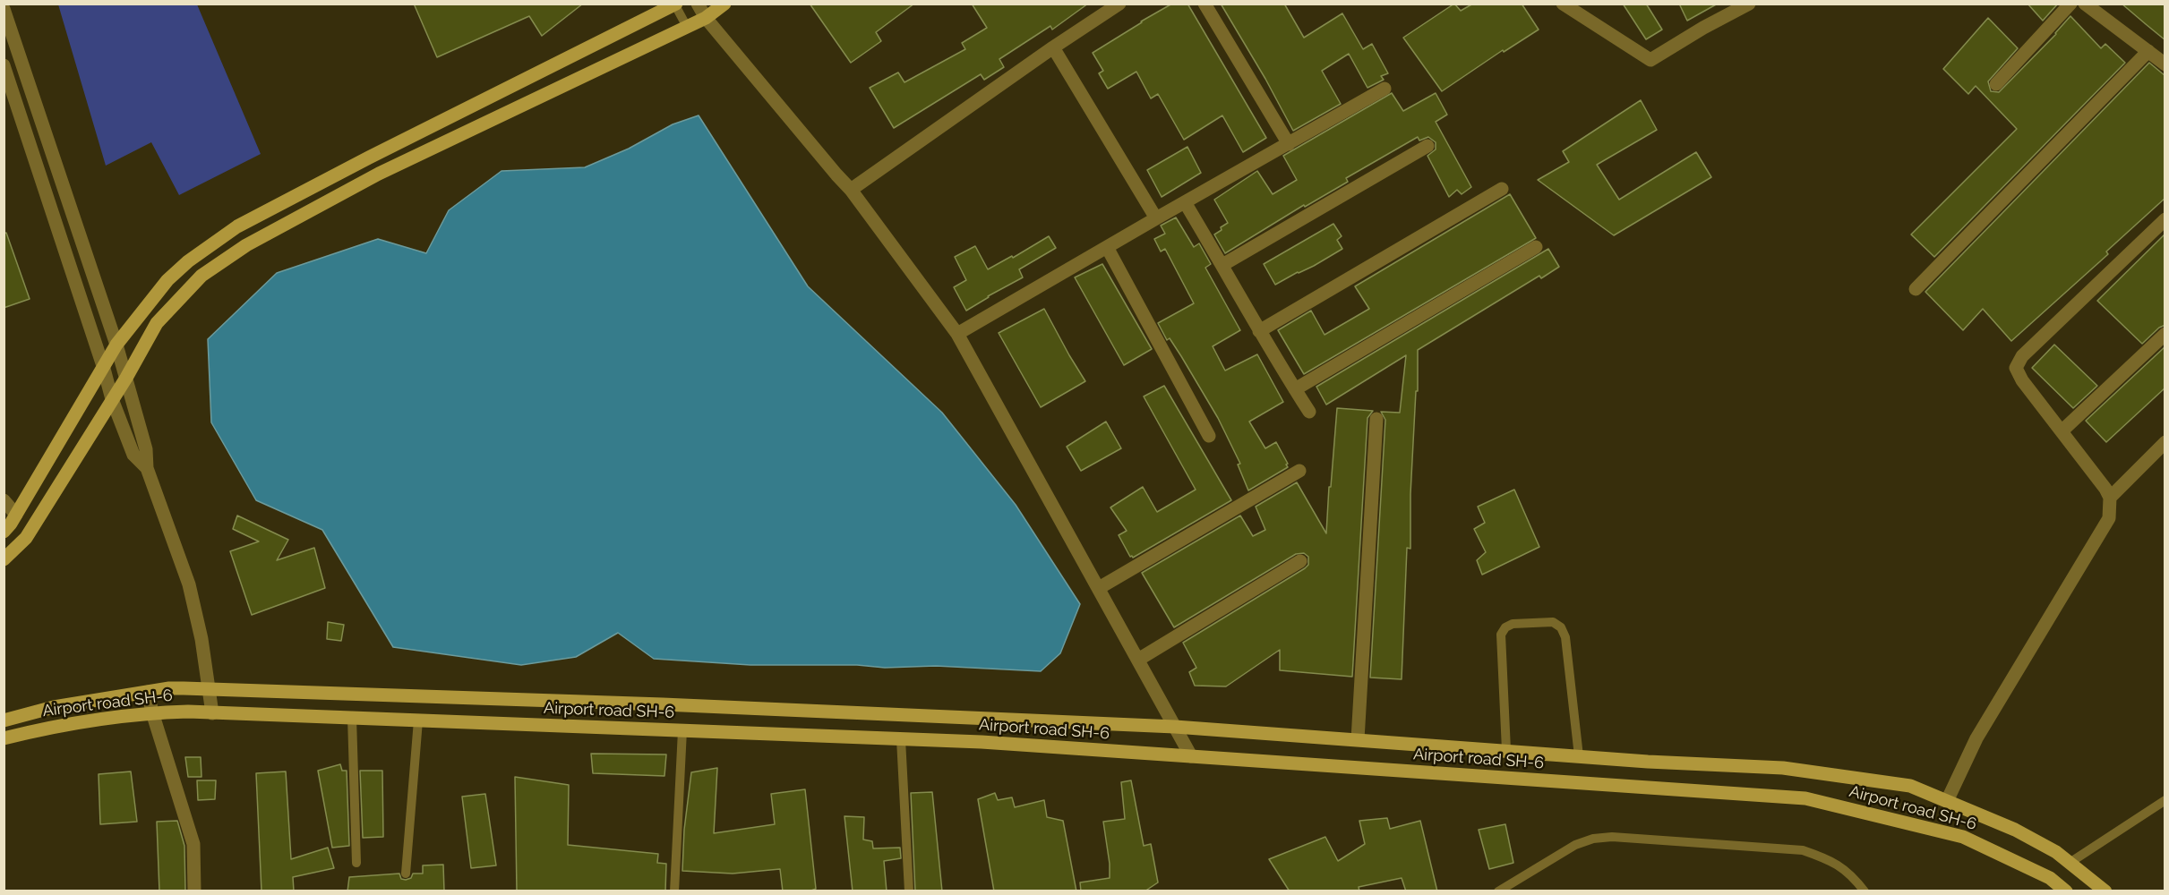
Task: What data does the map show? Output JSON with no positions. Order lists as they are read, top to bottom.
{
  "streets": {
    "main road": ["Airport road SH-6"]
  }
}
